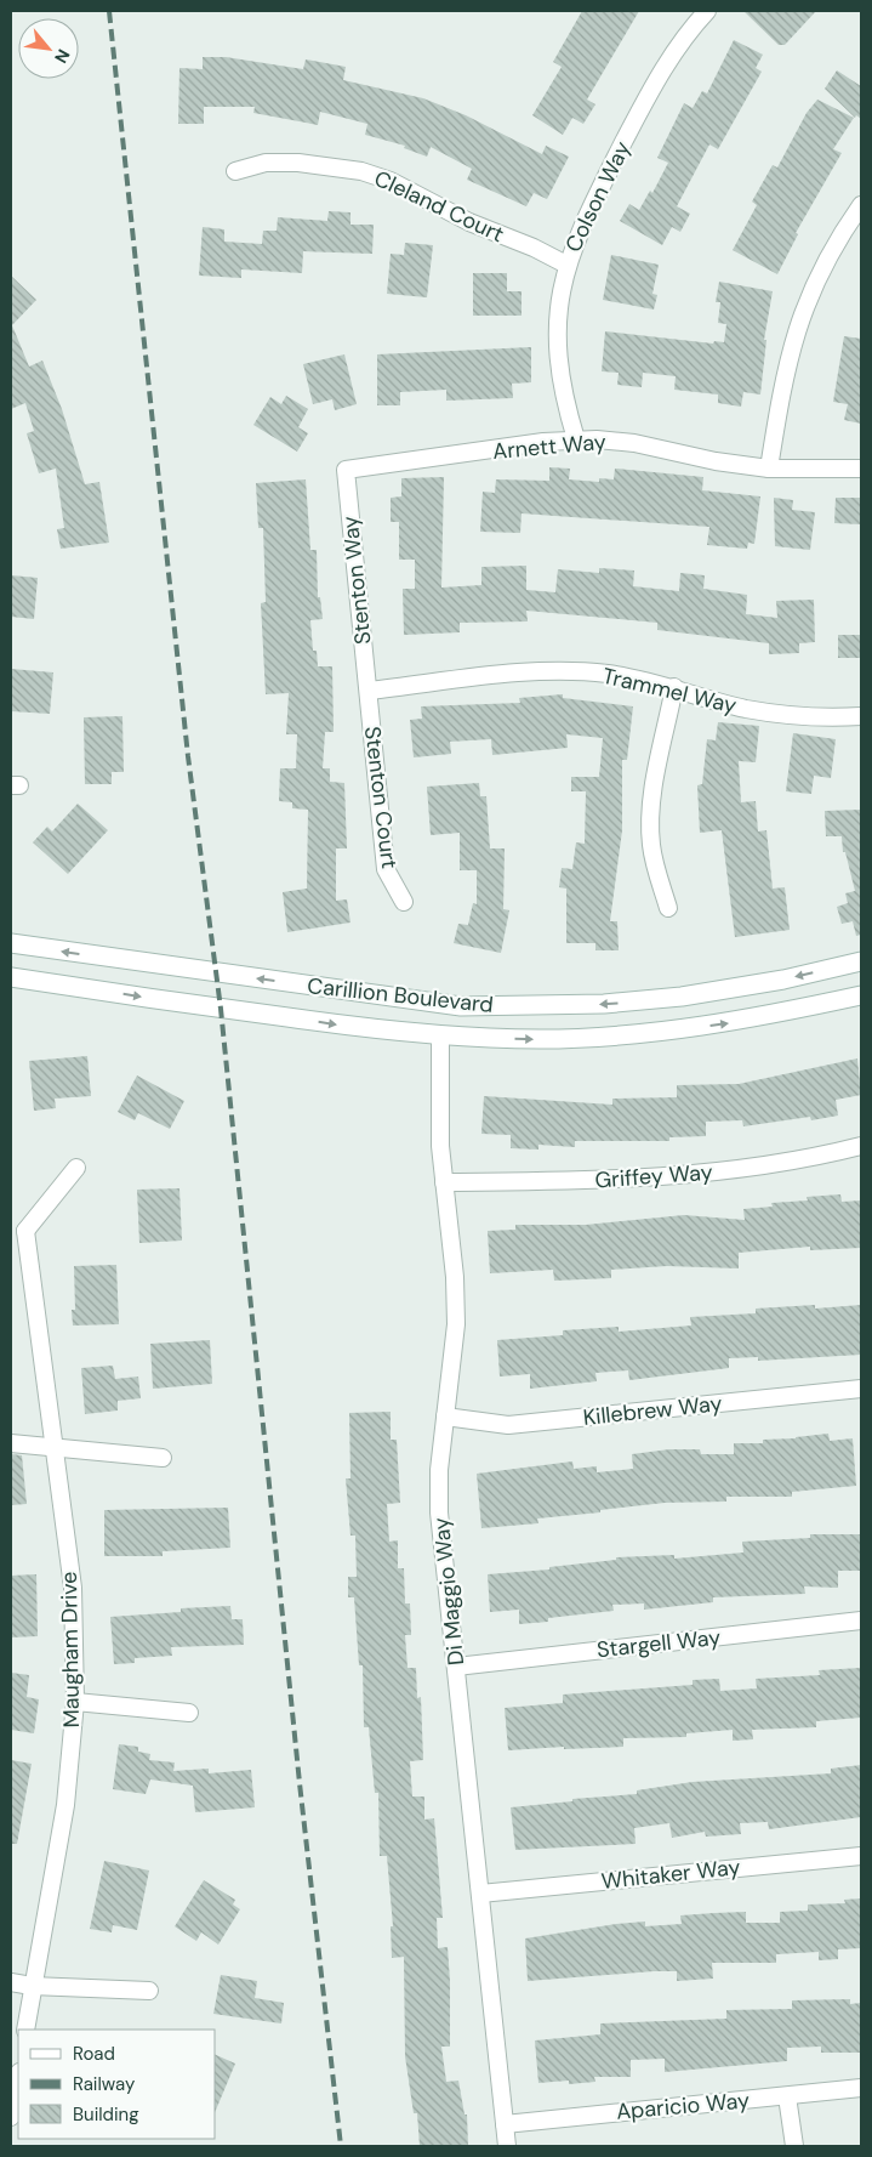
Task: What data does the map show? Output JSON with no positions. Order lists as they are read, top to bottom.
{
  "streets": {
    "street": [
      "Colson Way",
      "Cleland Court",
      "Arnett Way",
      "Stenton Way",
      "Trammel Way",
      "Stenton Court",
      "Carillion Boulevard",
      "Griffey Way",
      "Killebrew Way",
      "Di Maggio Way",
      "Stargell Way",
      "Maugham Drive",
      "Whitaker Way",
      "Aparicio Way"
    ]
  },
  "crossings": [
    ["Colson Way", "Cleland Court"],
    ["Colson Way", "Arnett Way"],
    ["Arnett Way", "Stenton Way"],
    ["Stenton Way", "Trammel Way"],
    ["Stenton Way", "Stenton Court"],
    ["Trammel Way", "Stenton Court"],
    ["Carillion Boulevard", "Di Maggio Way"],
    ["Griffey Way", "Di Maggio Way"],
    ["Killebrew Way", "Di Maggio Way"],
    ["Di Maggio Way", "Stargell Way"],
    ["Di Maggio Way", "Whitaker Way"],
    ["Di Maggio Way", "Aparicio Way"]
  ],
  "legend": ["Road", "Railway", "Building"],
  "north": "bottom right"
}
